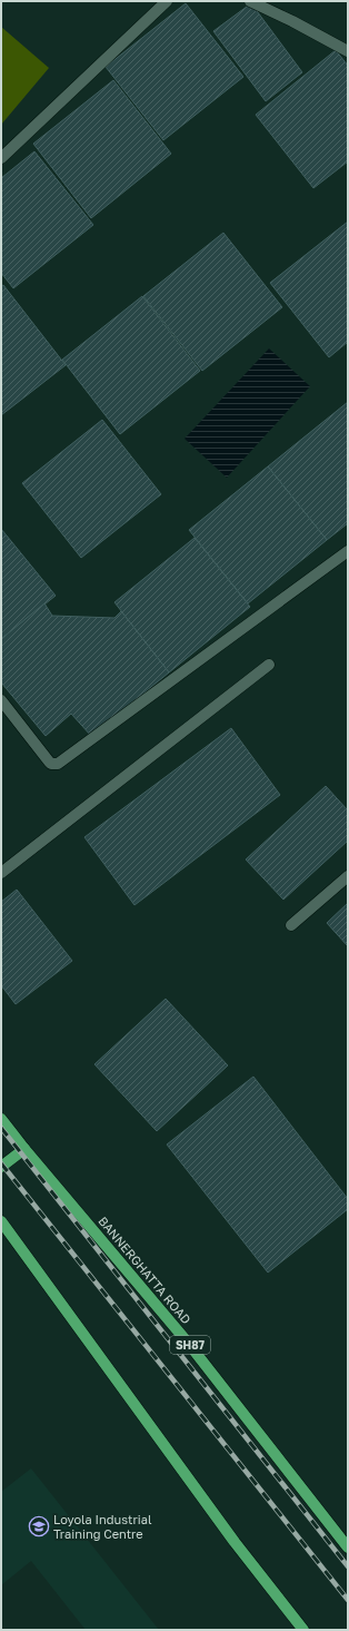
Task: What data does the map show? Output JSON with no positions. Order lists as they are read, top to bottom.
{
  "streets": {
    "main road": ["BANNERGHATTA ROAD", "SH87"]
  },
  "places": {
    "school or university": ["Loyola Industrial Training Centre"]
  }
}
